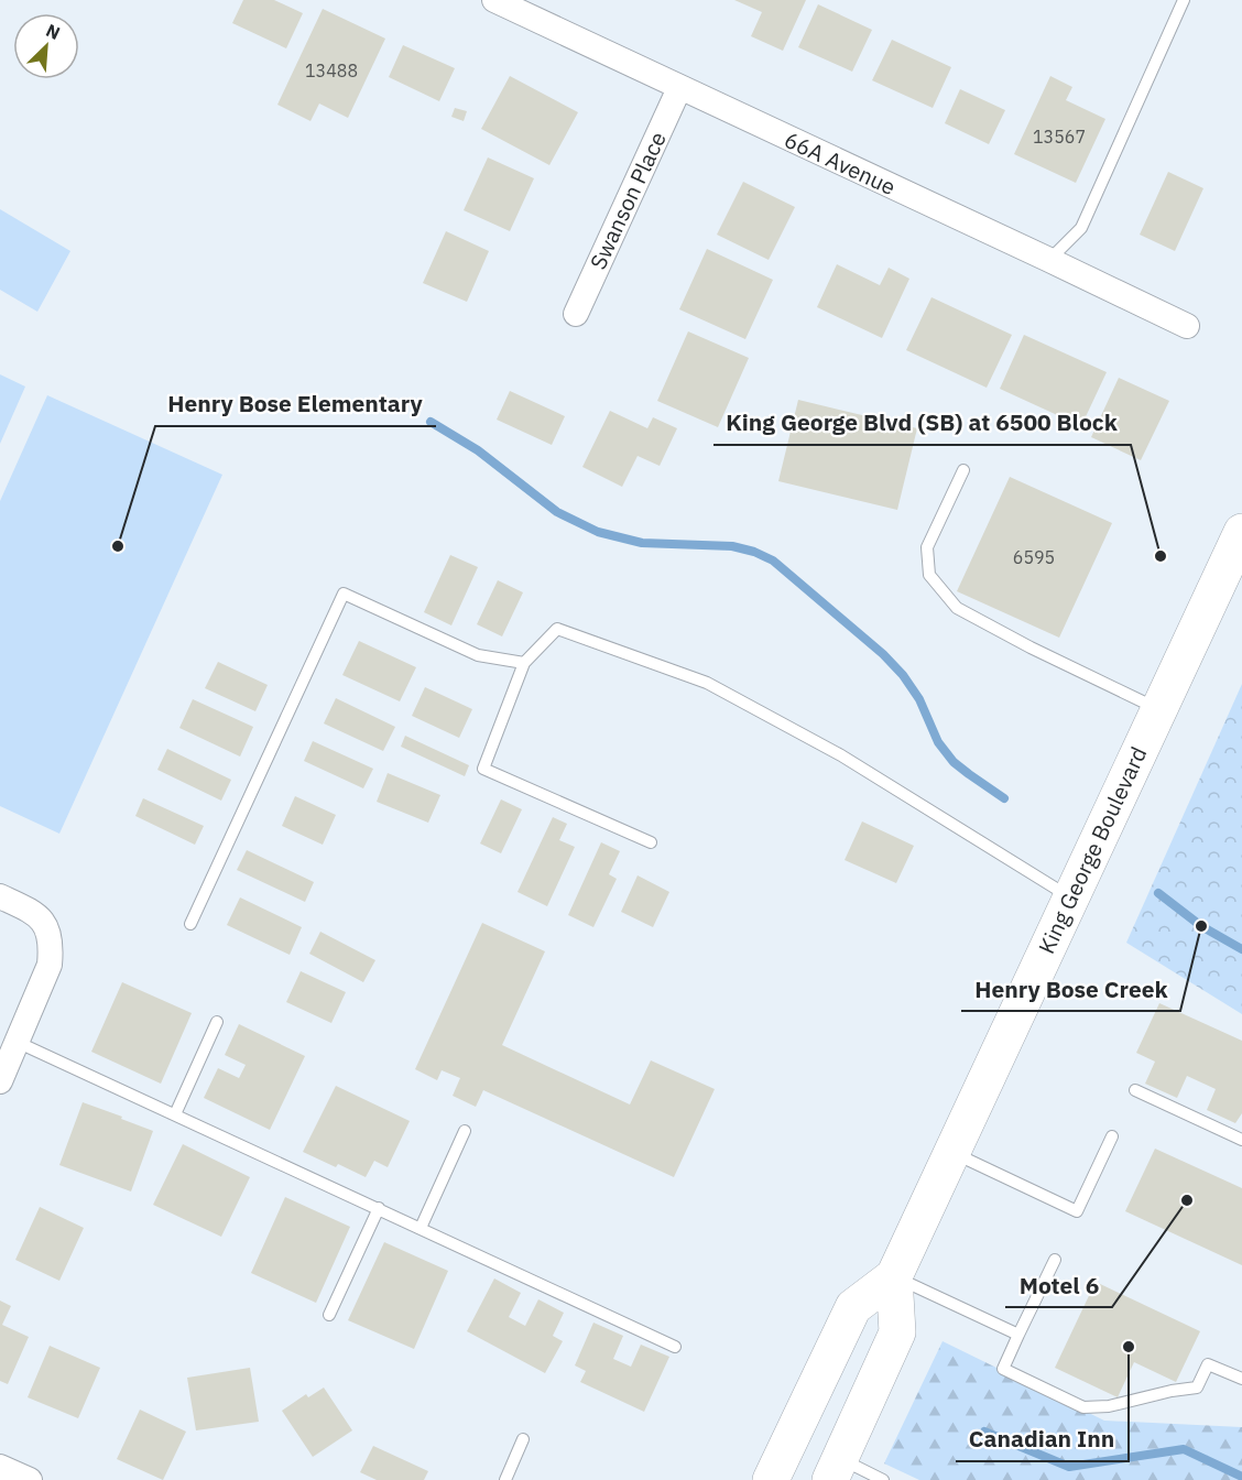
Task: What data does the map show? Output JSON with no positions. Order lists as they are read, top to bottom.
{
  "streets": {
    "main road": ["King George Boulevard"],
    "street": ["66A Avenue", "Swanson Place"]
  },
  "crossings": [
    ["66A Avenue", "Swanson Place"]
  ],
  "places": [
    "Henry Bose Elementary",
    "King George Blvd (SB) at 6500 Block",
    "Henry Bose Creek",
    "Motel 6",
    "Canadian Inn"
  ],
  "house_numbers": ["13488", "13567", "6595"],
  "north": "top right"
}
